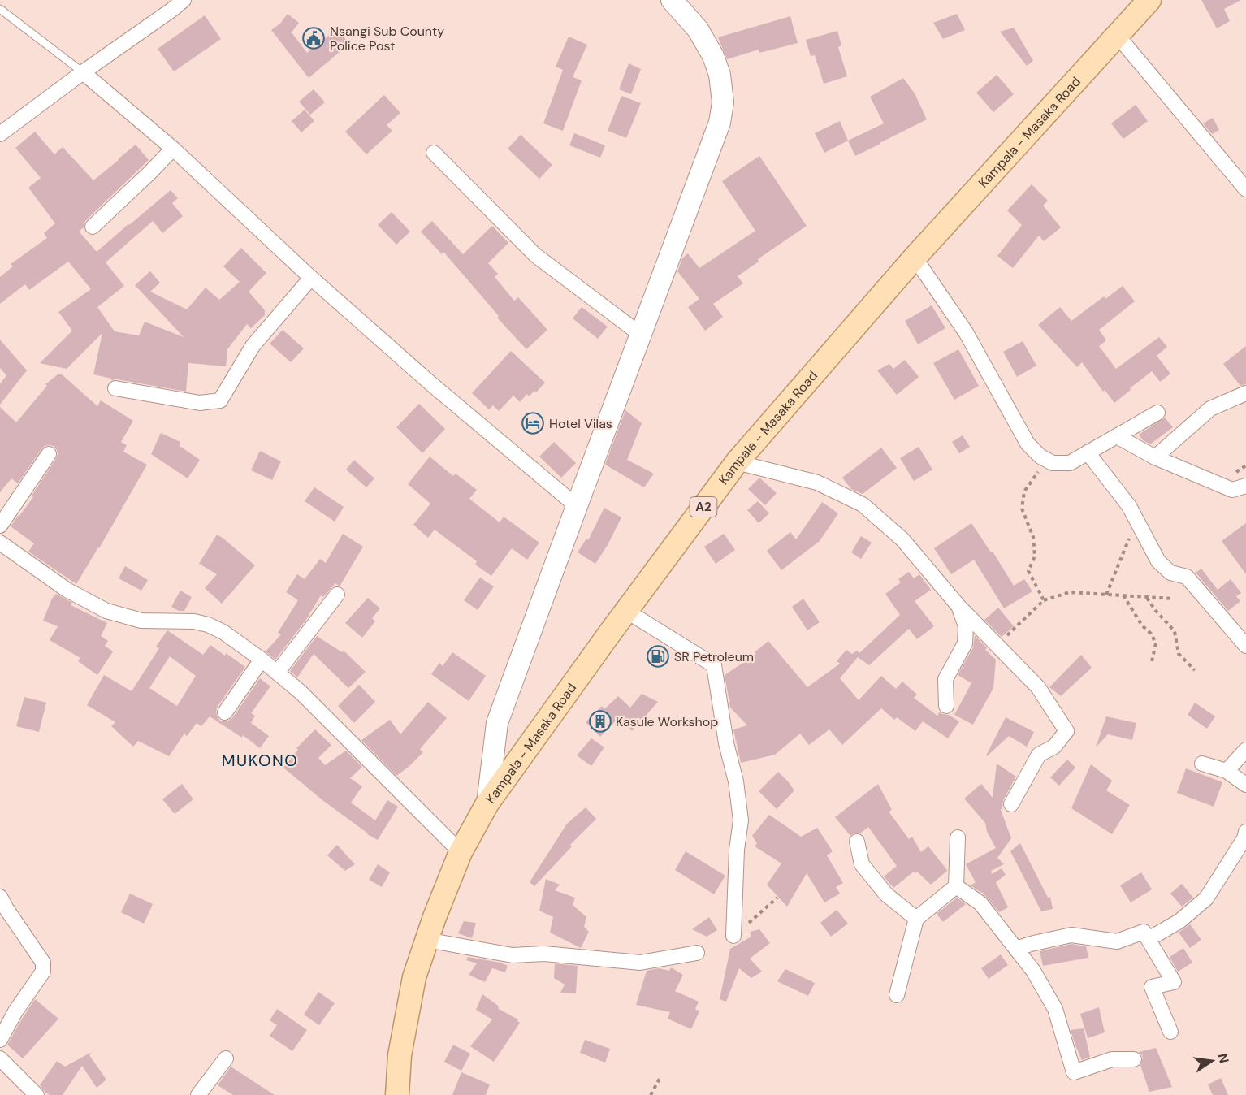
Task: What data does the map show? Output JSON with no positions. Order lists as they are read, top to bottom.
{
  "streets": {
    "main road": ["Kampala - Masaka Road", "A2"]
  },
  "districts": ["MUKONO"],
  "places": {
    "public building": ["Nsangi Sub County Police Post"],
    "hotel": ["Hotel Vilas"],
    "fuel station": ["SR Petroleum"],
    "building": ["Kasule Workshop"]
  },
  "north": "right"
}
